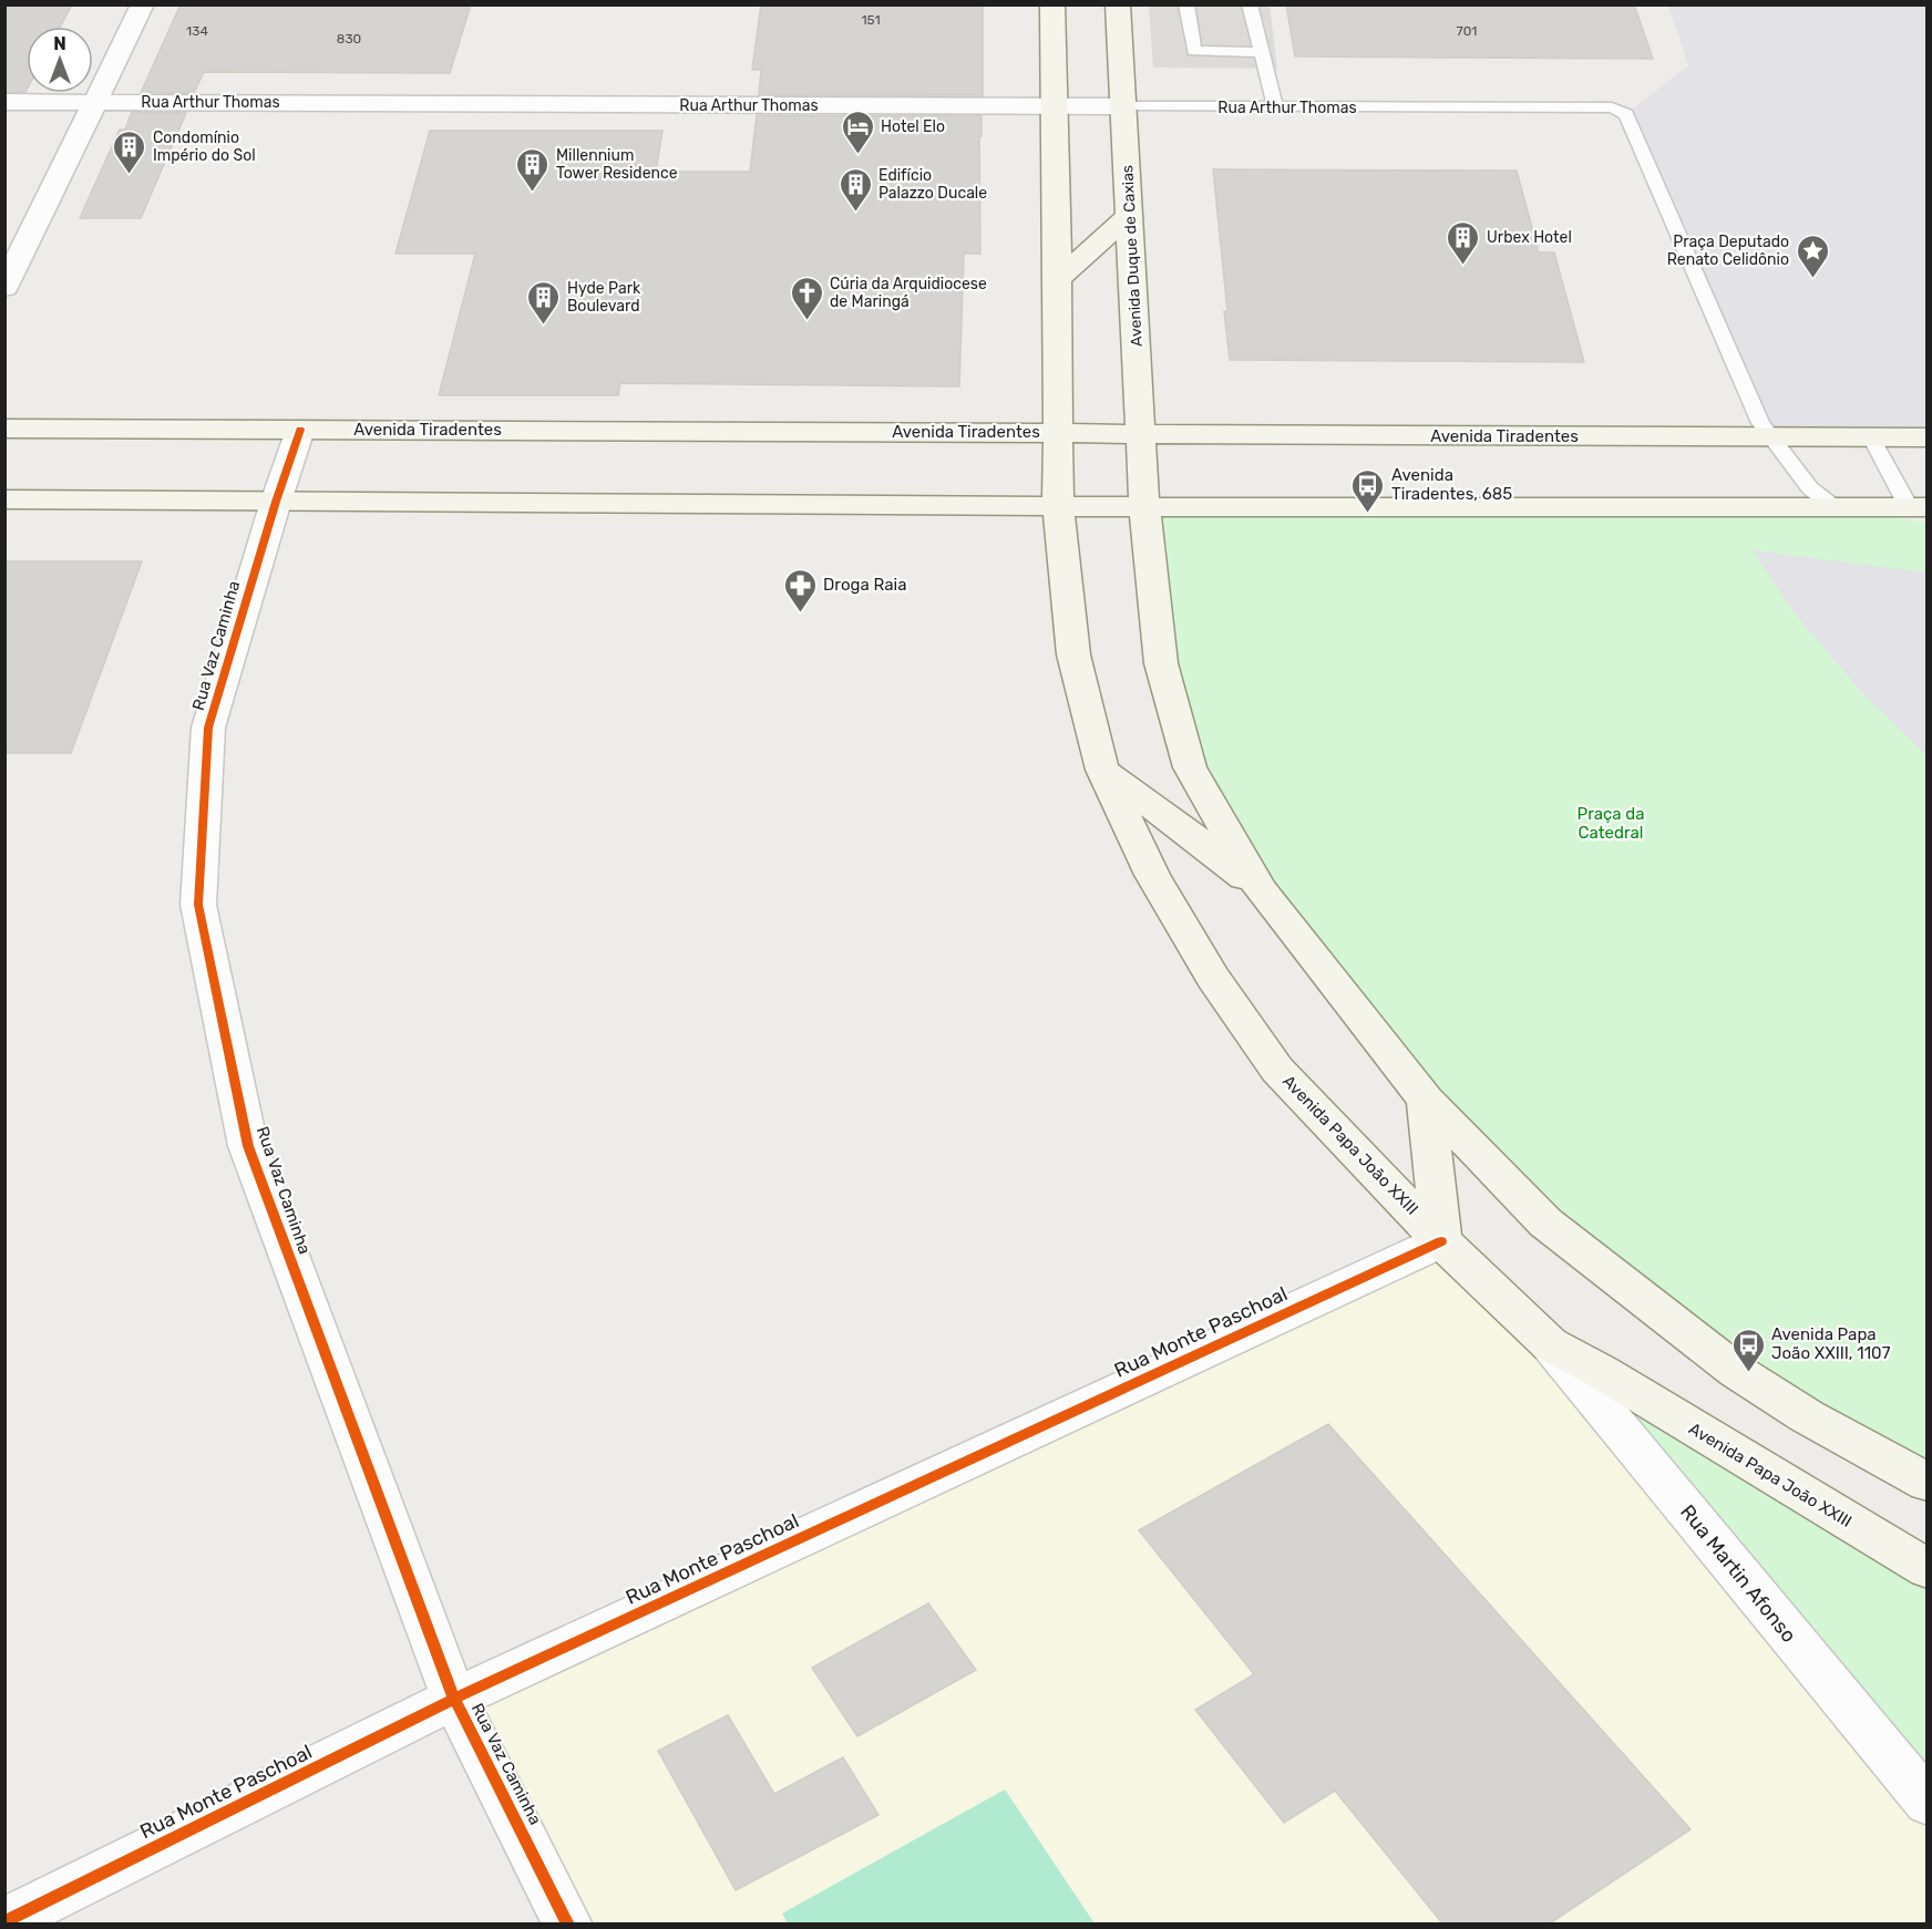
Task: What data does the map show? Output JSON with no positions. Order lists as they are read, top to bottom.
{
  "streets": {
    "main road": ["Avenida Duque de Caxias", "Avenida Tiradentes", "Avenida Papa João XXIII"],
    "street": [
      "Rua Arthur Thomas",
      "Rua Vaz Caminha",
      "Rua Monte Paschoal",
      "Rua Martin Afonso"
    ]
  },
  "crossings": [
    ["Rua Arthur Thomas", "Avenida Duque de Caxias"],
    ["Rua Arthur Thomas", "Avenida Tiradentes"],
    ["Avenida Duque de Caxias", "Avenida Tiradentes"],
    ["Avenida Tiradentes", "Rua Vaz Caminha"],
    ["Rua Vaz Caminha", "Rua Monte Paschoal"],
    ["Avenida Papa João XXIII", "Rua Monte Paschoal"],
    ["Avenida Papa João XXIII", "Rua Martin Afonso"]
  ],
  "parks": ["Praça da Catedral"],
  "places": {
    "hotel": ["Hotel Elo"],
    "building": [
      "Condomínio Império do Sol",
      "Millennium Tower Residence",
      "Edifício Palazzo Ducale",
      "Urbex Hotel",
      "Hyde Park Boulevard"
    ],
    "place": ["Praça Deputado Renato Celidônio"],
    "church": ["Cúria da Arquidiocese de Maringá"],
    "bus stop": ["Avenida Tiradentes, 685", "Avenida Papa João XXIII, 1107"],
    "pharmacy": ["Droga Raia"]
  },
  "house_numbers": [
    "151",
    "134",
    "701",
    "830"
  ],
  "north": "top"
}
